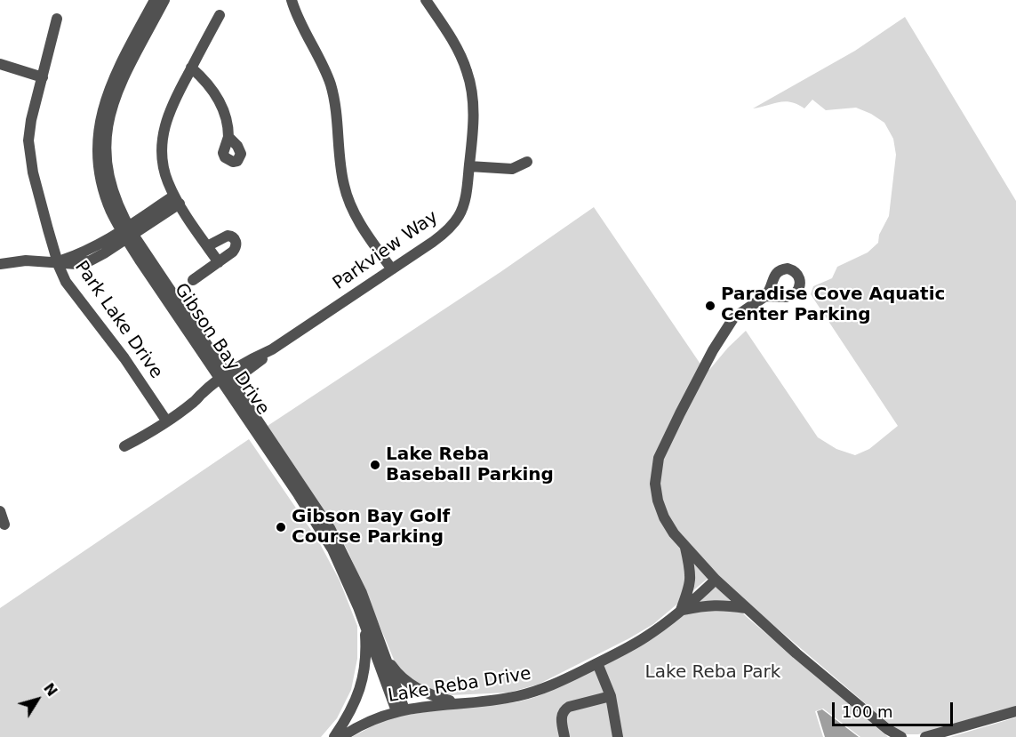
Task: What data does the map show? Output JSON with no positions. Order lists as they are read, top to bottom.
{
  "streets": {
    "street": [
      "Parkview Way",
      "Park Lake Drive",
      "Gibson Bay Drive",
      "Lake Reba Drive"
    ]
  },
  "crossings": [
    ["Parkview Way", "Park Lake Drive"],
    ["Parkview Way", "Gibson Bay Drive"],
    ["Gibson Bay Drive", "Lake Reba Drive"]
  ],
  "parks": ["Lake Reba Park"],
  "places": ["Paradise Cove Aquatic Center Parking", "Lake Reba Baseball Parking", "Gibson Bay Golf Course Parking"],
  "scale_bar": "100 m",
  "north": "top right"
}
